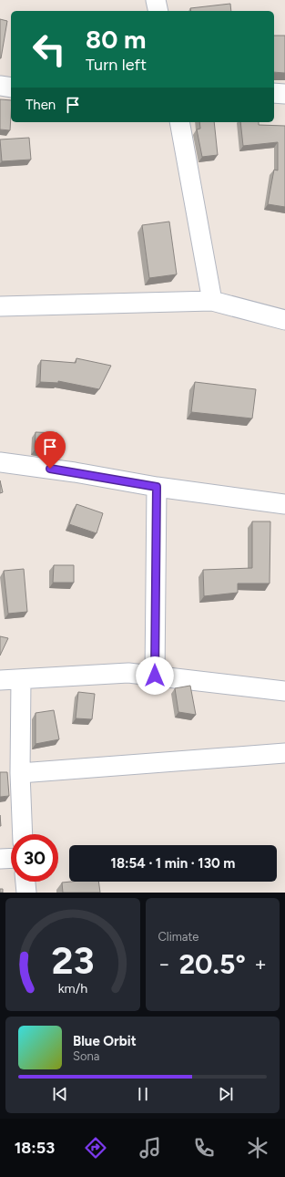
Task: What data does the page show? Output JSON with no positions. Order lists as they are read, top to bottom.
{
  "page": {
    "turn": ["80 m", "Turn left"],
    "then": "Then",
    "limit": "30",
    "trip": "18:54 · 1 min · 130 m",
    "tile": "Climate",
    "heat": ["−", "20.5°", "+"],
    "song": ["Blue Orbit", "Sona"],
    "tabs": "18:53",
    "gauge": ["23", "km/h"]
  }
}
